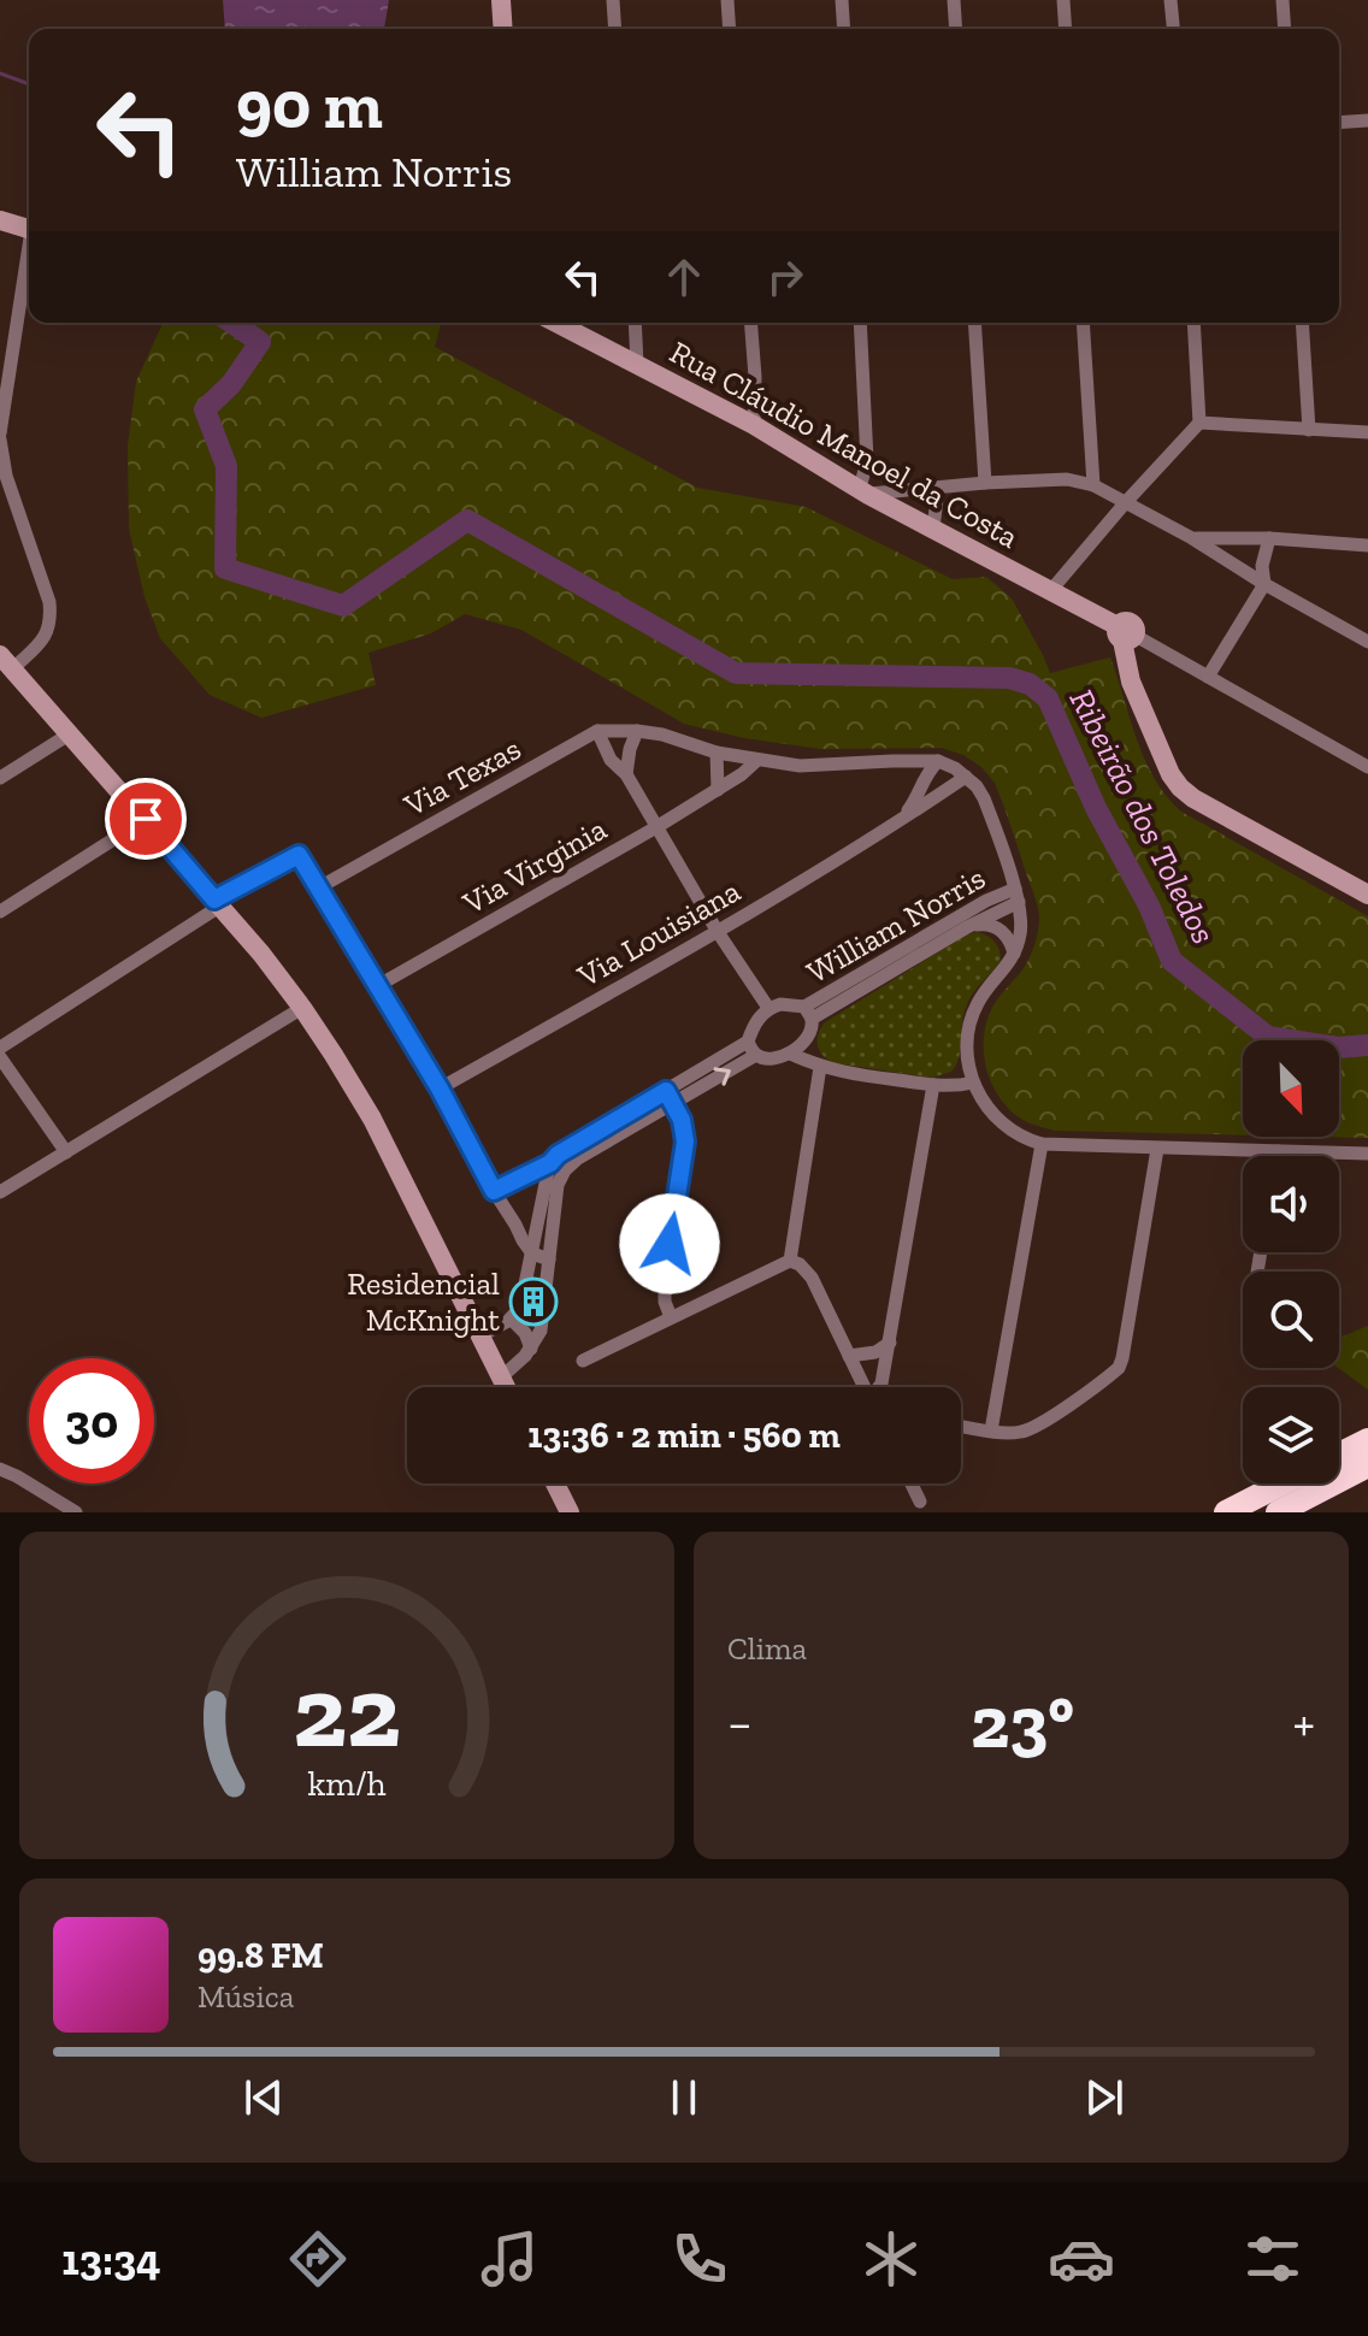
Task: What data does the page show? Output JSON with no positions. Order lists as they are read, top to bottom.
{
  "streets": {
    "street": [
      "Rua Cláudio Manoel da Costa",
      "Via Texas",
      "Via Virginia",
      "William Norris",
      "Via Louisiana"
    ]
  },
  "crossings": [
    ["Via Texas", "Via Virginia"],
    ["Via Texas", "Via Louisiana"]
  ],
  "water": ["Ribeirão dos Toledos"],
  "places": {
    "building": ["Residencial McKnight"]
  },
  "north": "bottom right",
  "page": {
    "turn": ["90 m", "William Norris"],
    "limit": "30",
    "trip": "13:36 · 2 min · 560 m",
    "tile": "Clima",
    "heat": ["−", "23°", "+"],
    "song": ["99.8 FM", "Música"],
    "tabs": "13:34",
    "gauge": ["22", "km/h"]
  }
}
